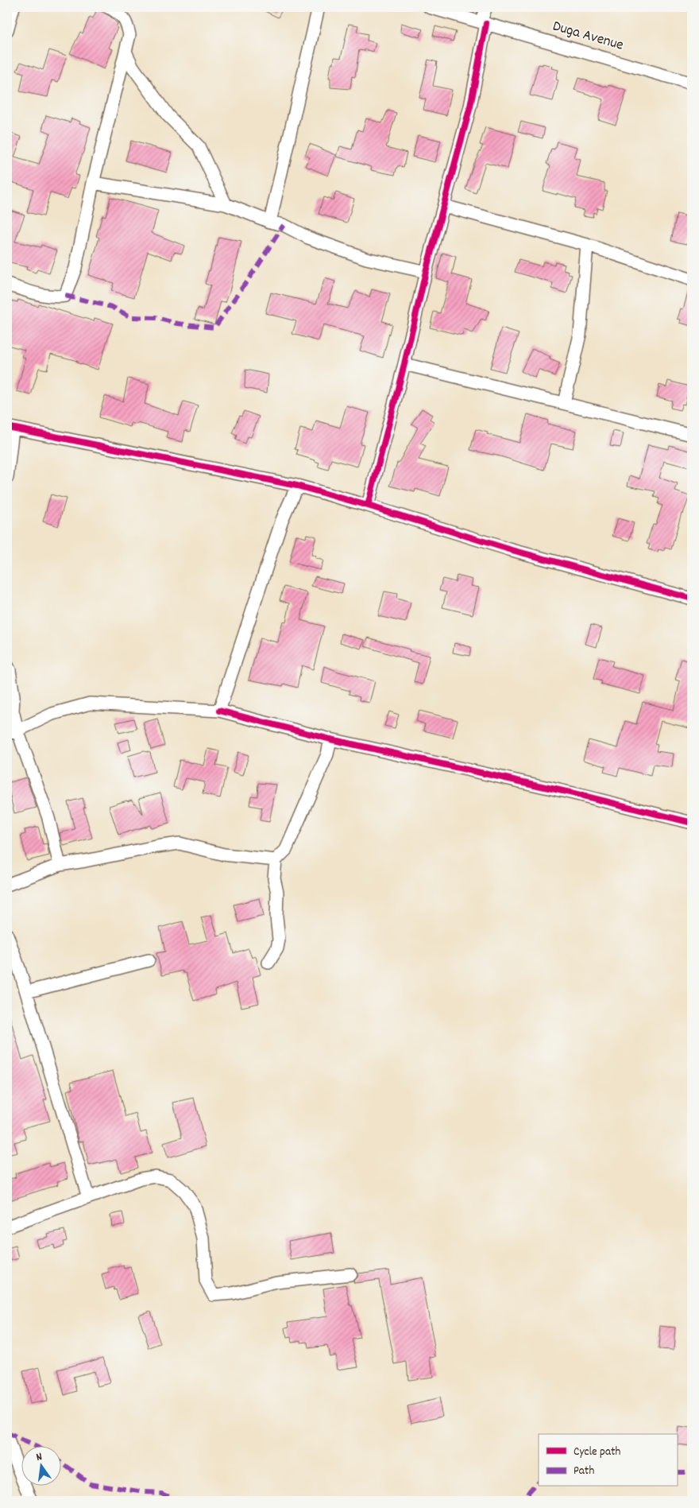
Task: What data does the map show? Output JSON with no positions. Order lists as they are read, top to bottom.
{
  "streets": {
    "street": ["Duga Avenue"]
  },
  "legend": ["Cycle path", "Path"],
  "north": "top"
}
